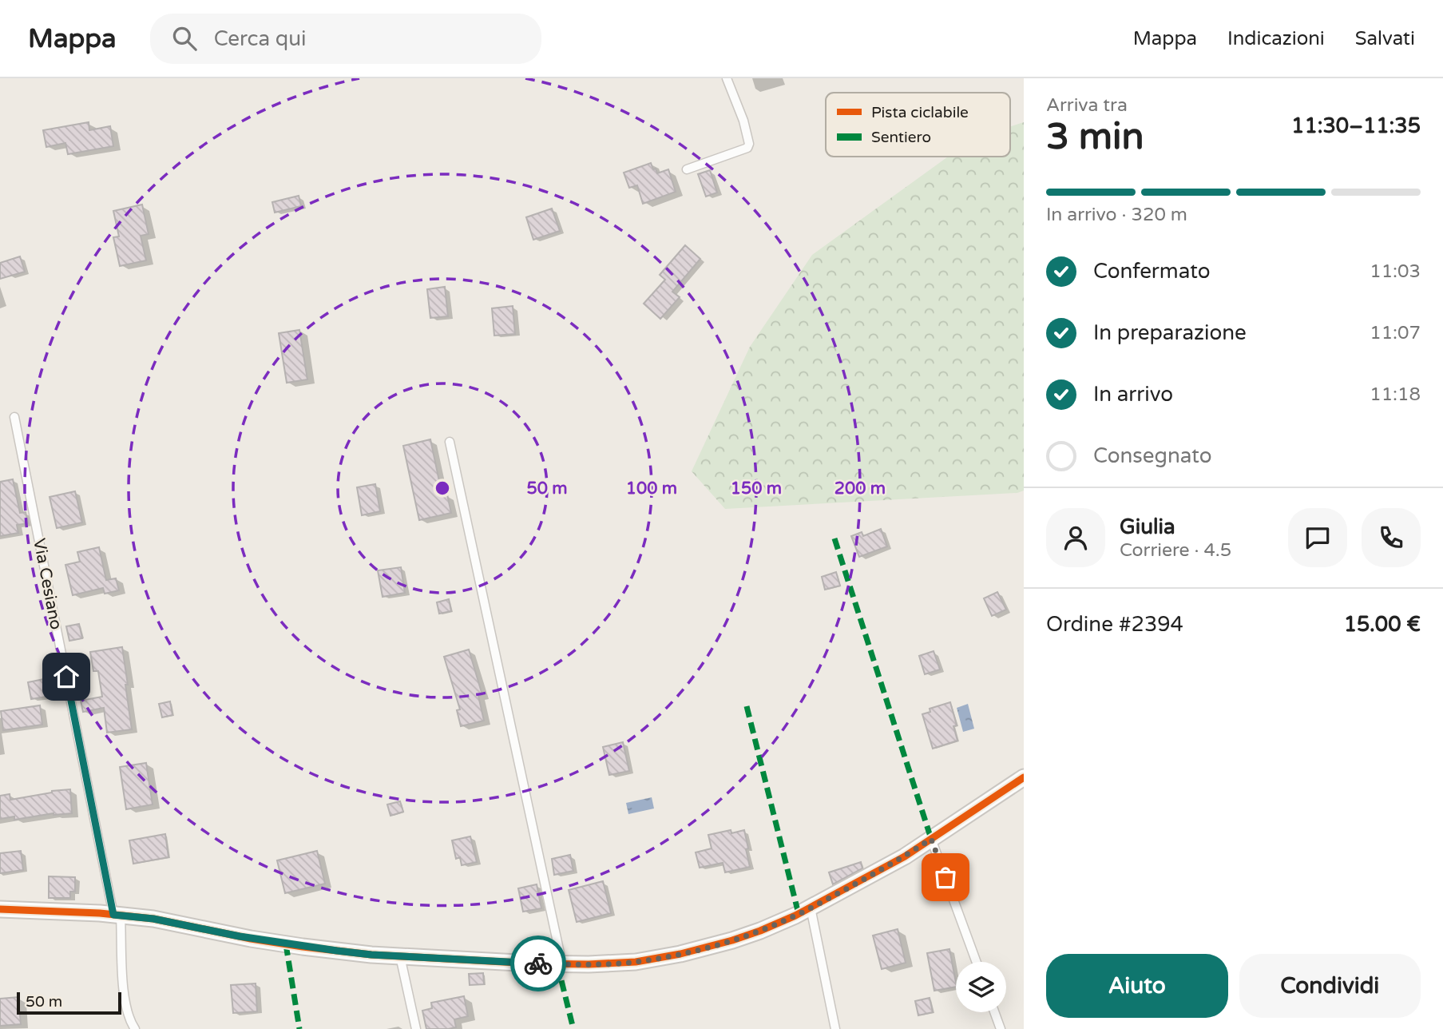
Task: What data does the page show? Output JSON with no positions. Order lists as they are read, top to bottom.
{
  "streets": {
    "lane": ["Via Cesiano"]
  },
  "legend": ["Pista ciclabile", "Sentiero"],
  "scale_bar": "50 m",
  "page": {
    "header": "Mappa",
    "search": "Cerca qui",
    "nav": ["Mappa", "Indicazioni", "Salvati"],
    "heading": ["3 min", "Arriva tra", "11:30–11:35"],
    "panel": [
      "Giulia",
      "Corriere · 4.5",
      "Ordine #2394",
      "15.00 €"
    ],
    "bar": "In arrivo · 320 m",
    "list": [
      ["Confermato", "11:03"],
      ["In preparazione", "11:07"],
      ["In arrivo", "11:18"],
      "Consegnato"
    ],
    "buttons": ["Aiuto", "Condividi"],
    "scale": "50 m"
  },
  "rings": [
    "50 m",
    "100 m",
    "150 m",
    "200 m"
  ]
}
